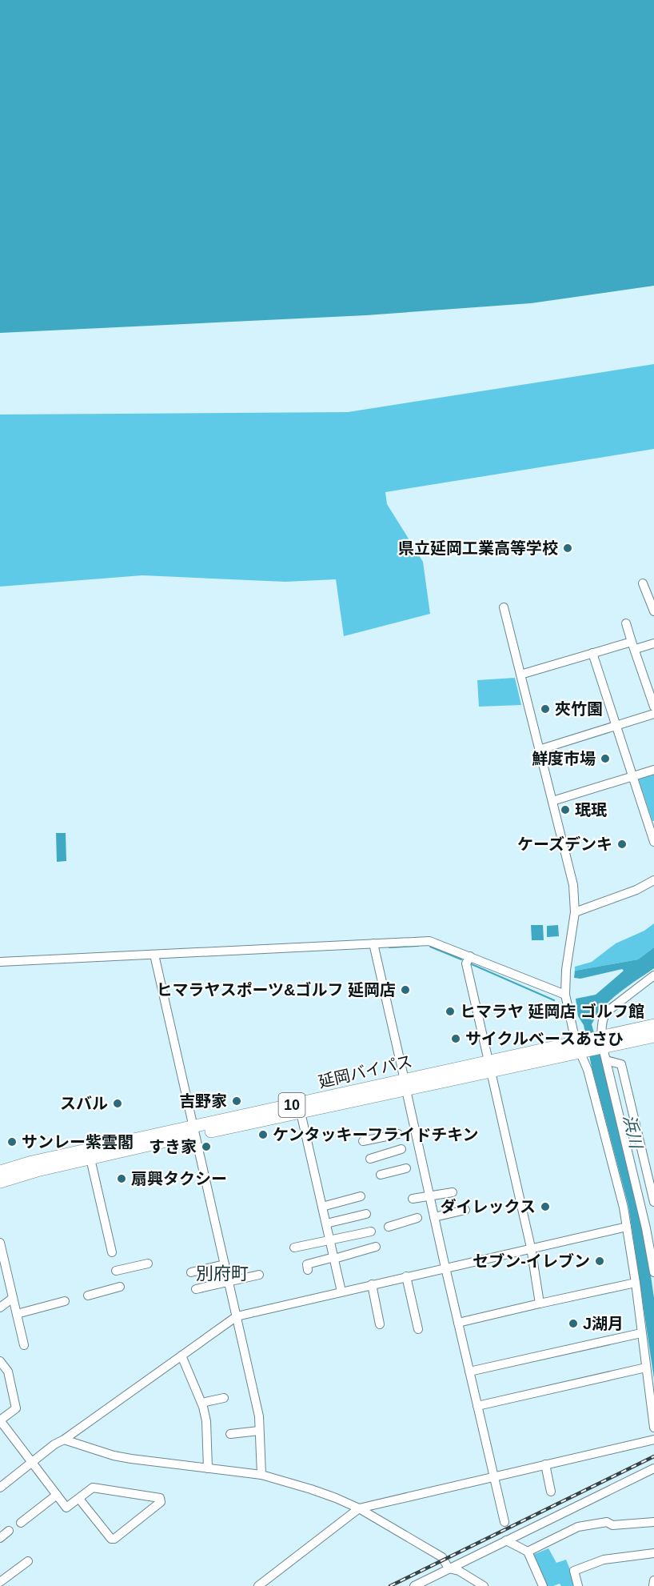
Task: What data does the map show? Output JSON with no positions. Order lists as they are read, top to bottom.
{
  "streets": {
    "highway": ["延岡バイパス", "10"]
  },
  "districts": ["別府町"],
  "water": ["浜川"],
  "places": [
    "県立延岡工業高等学校",
    "夾竹園",
    "鮮度市場",
    "珉珉",
    "ケーズデンキ",
    "ヒマラヤスポーツ&ゴルフ 延岡店",
    "ヒマラヤ 延岡店 ゴルフ館",
    "サイクルベースあさひ",
    "吉野家",
    "スバル",
    "ケンタッキーフライドチキン",
    "サンレー紫雲閣",
    "すき家",
    "扇興タクシー",
    "ダイレックス",
    "セブン-イレブン",
    "J湖月"
  ]
}
